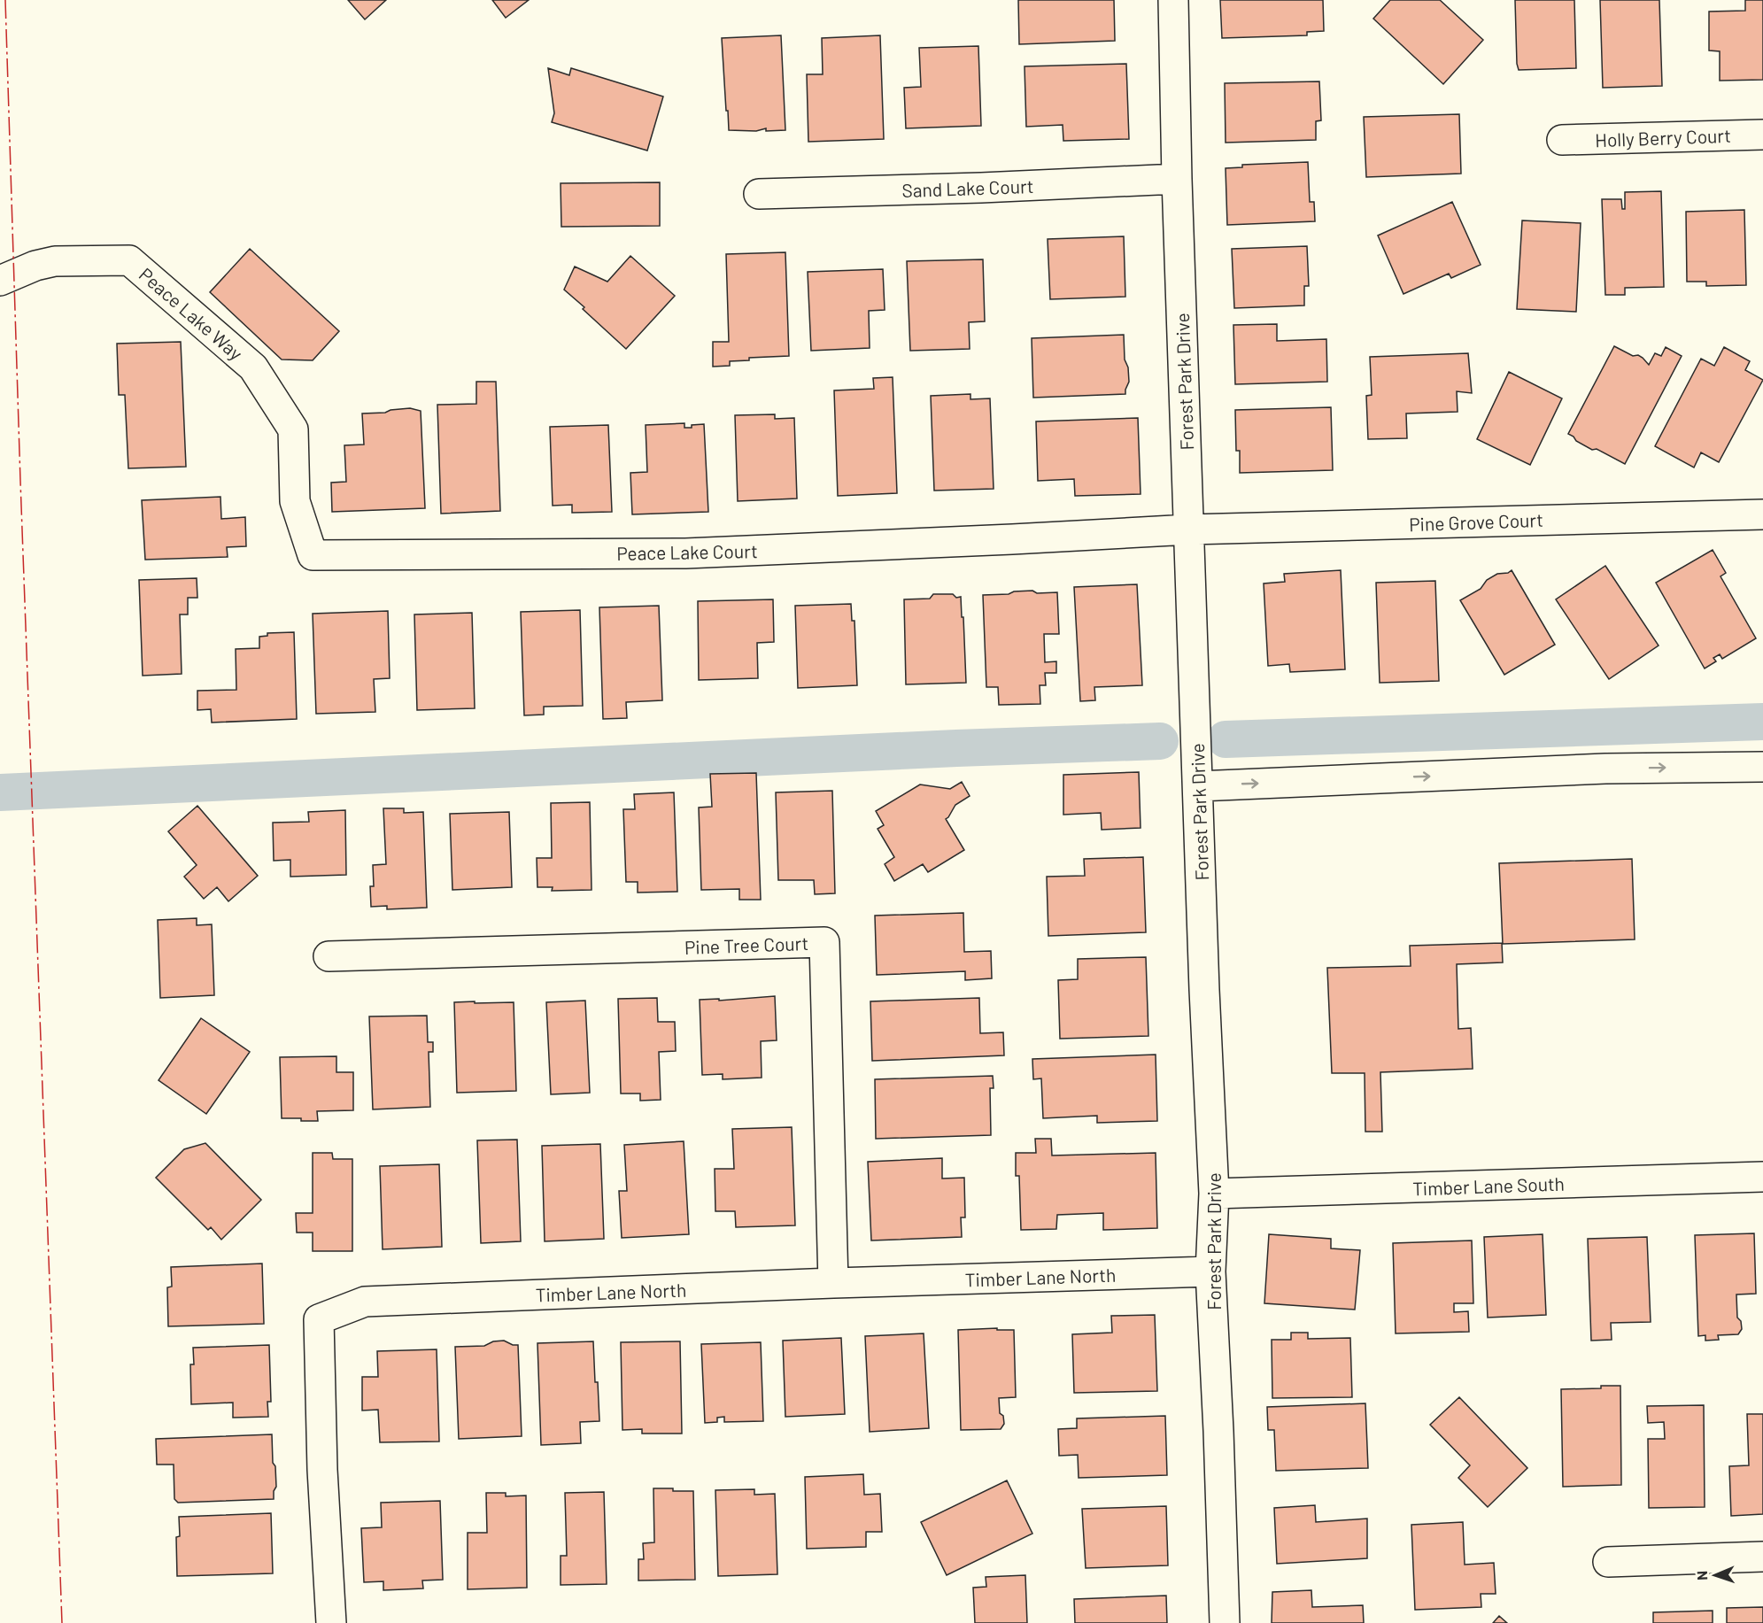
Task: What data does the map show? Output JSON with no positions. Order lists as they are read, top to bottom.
{
  "streets": {
    "street": [
      "Holly Berry Court",
      "Sand Lake Court",
      "Peace Lake Way",
      "Forest Park Drive",
      "Pine Grove Court",
      "Peace Lake Court",
      "Pine Tree Court",
      "Timber Lane South",
      "Timber Lane North"
    ]
  },
  "crossings": [
    ["Sand Lake Court", "Forest Park Drive"],
    ["Peace Lake Way", "Peace Lake Court"],
    ["Forest Park Drive", "Pine Grove Court"],
    ["Forest Park Drive", "Peace Lake Court"],
    ["Forest Park Drive", "Timber Lane South"],
    ["Forest Park Drive", "Timber Lane North"],
    ["Pine Grove Court", "Peace Lake Court"],
    ["Pine Tree Court", "Timber Lane North"]
  ],
  "north": "left"
}
